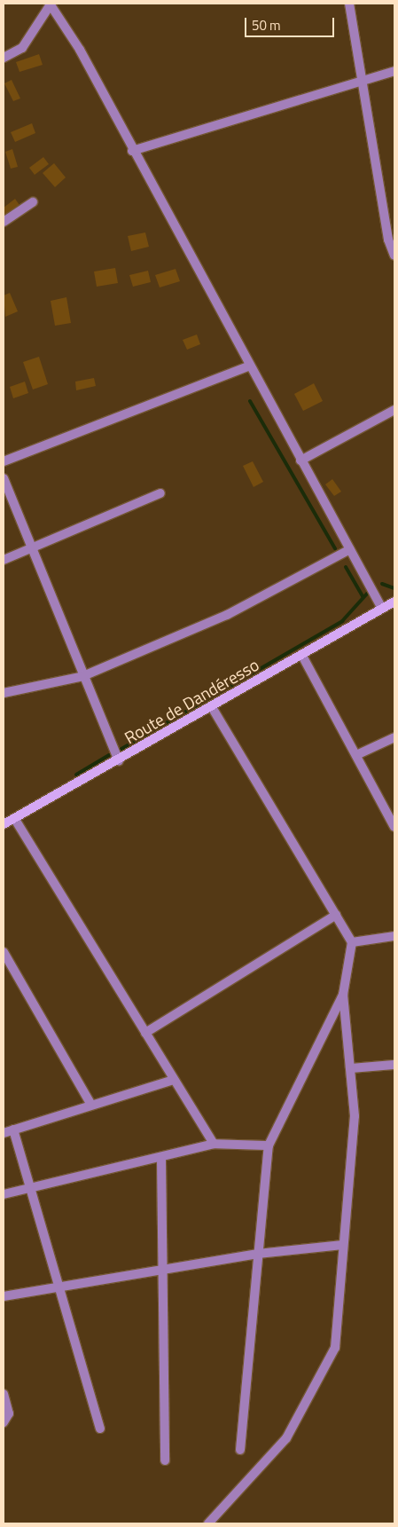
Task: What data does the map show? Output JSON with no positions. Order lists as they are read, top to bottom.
{
  "streets": {
    "street": ["Route de Dandéresso"]
  },
  "scale_bar": "50 m"
}
